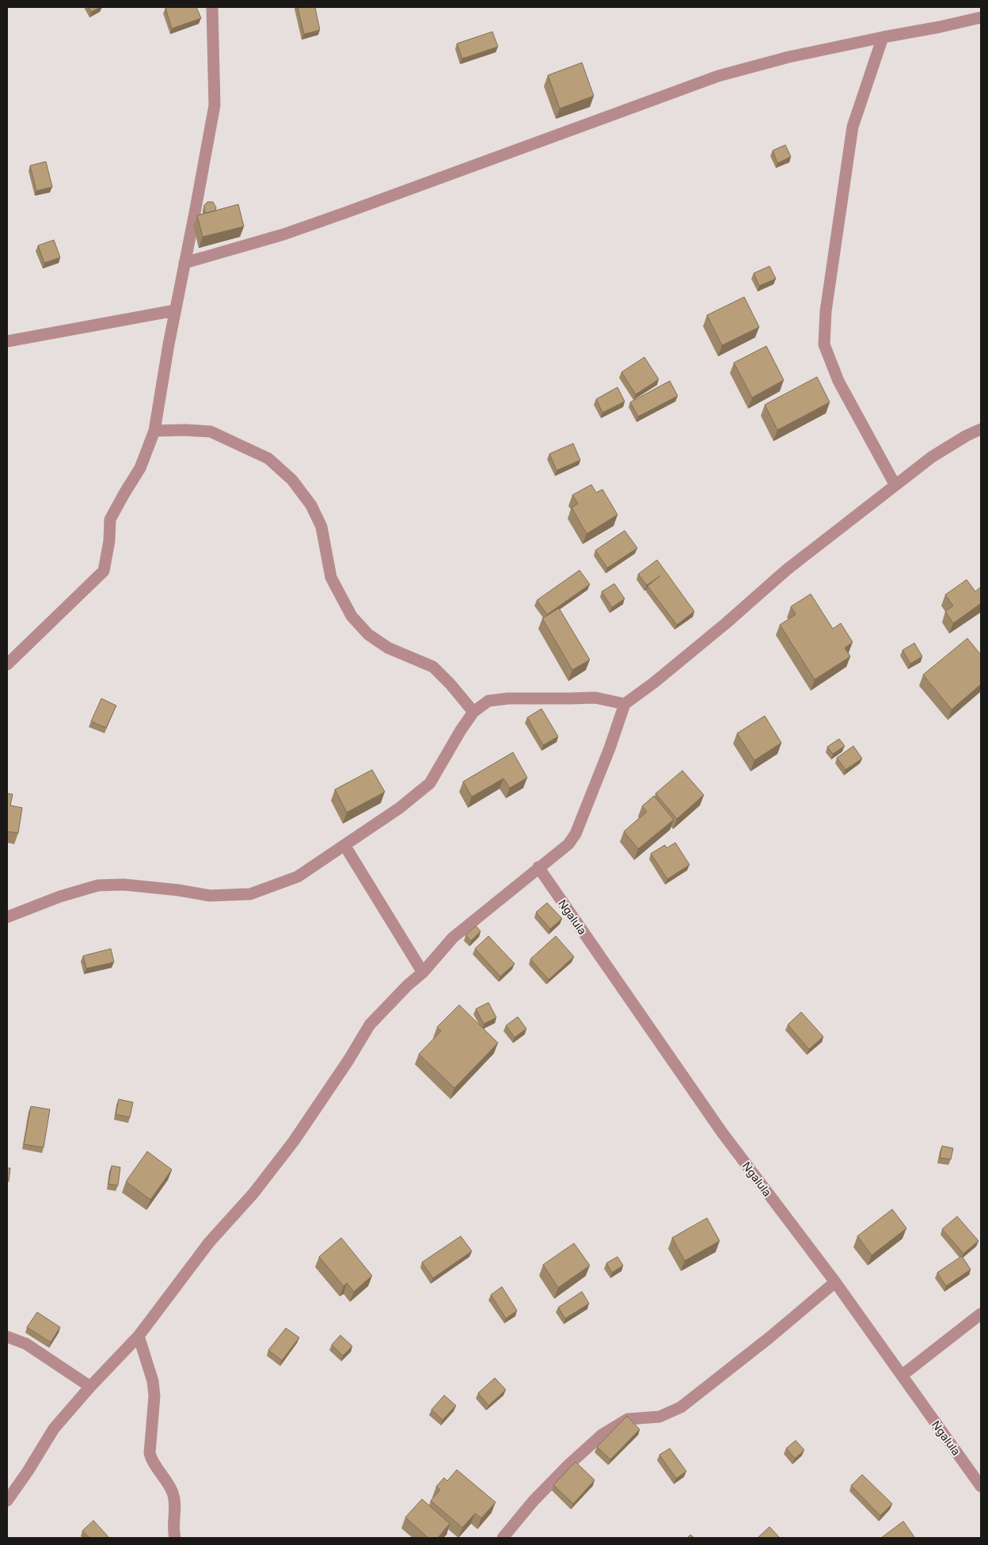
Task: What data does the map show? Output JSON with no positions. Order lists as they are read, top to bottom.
{
  "streets": {
    "street": ["Ngalula"]
  }
}
